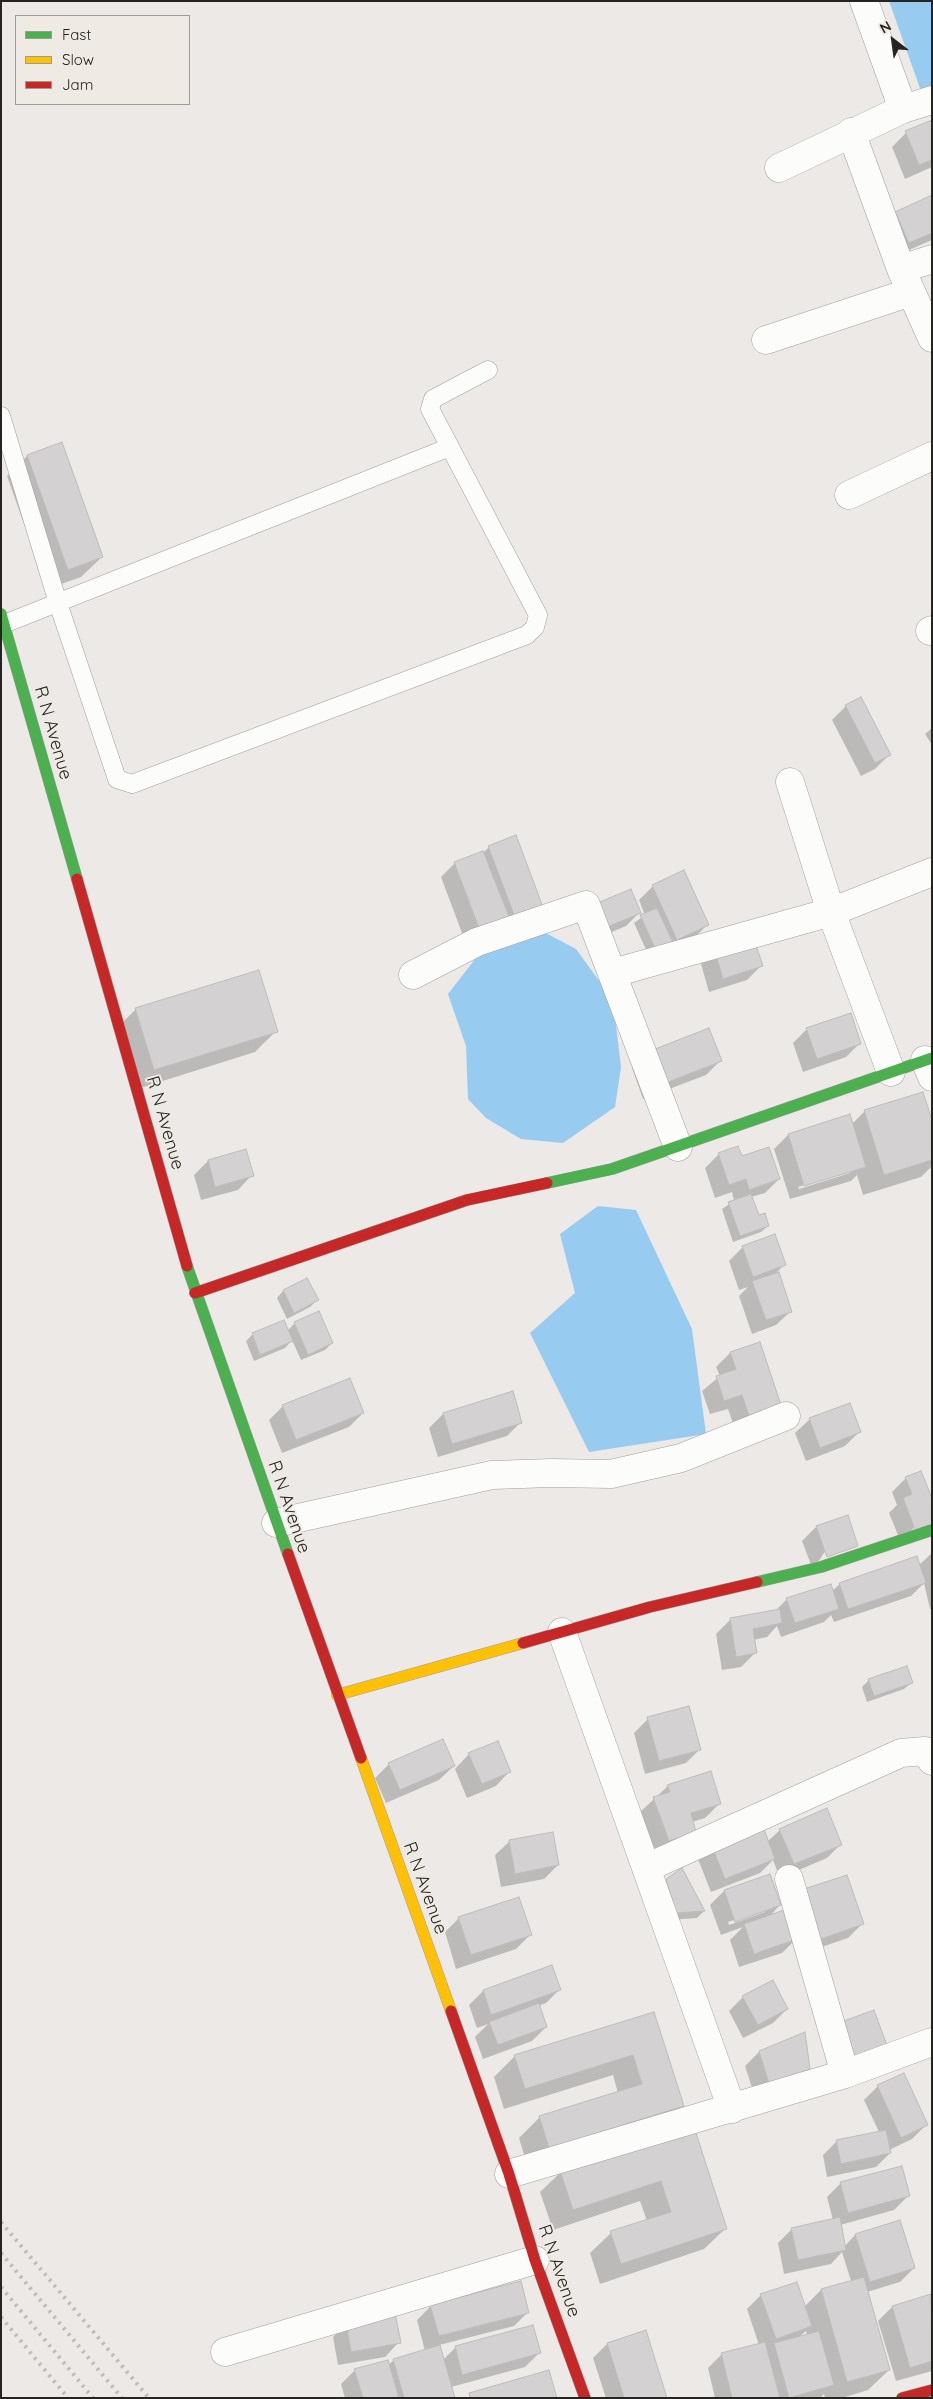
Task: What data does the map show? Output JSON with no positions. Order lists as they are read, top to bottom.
{
  "streets": {
    "main road": ["R N Avenue"]
  },
  "legend": ["Fast", "Slow", "Jam"],
  "north": "top left"
}
